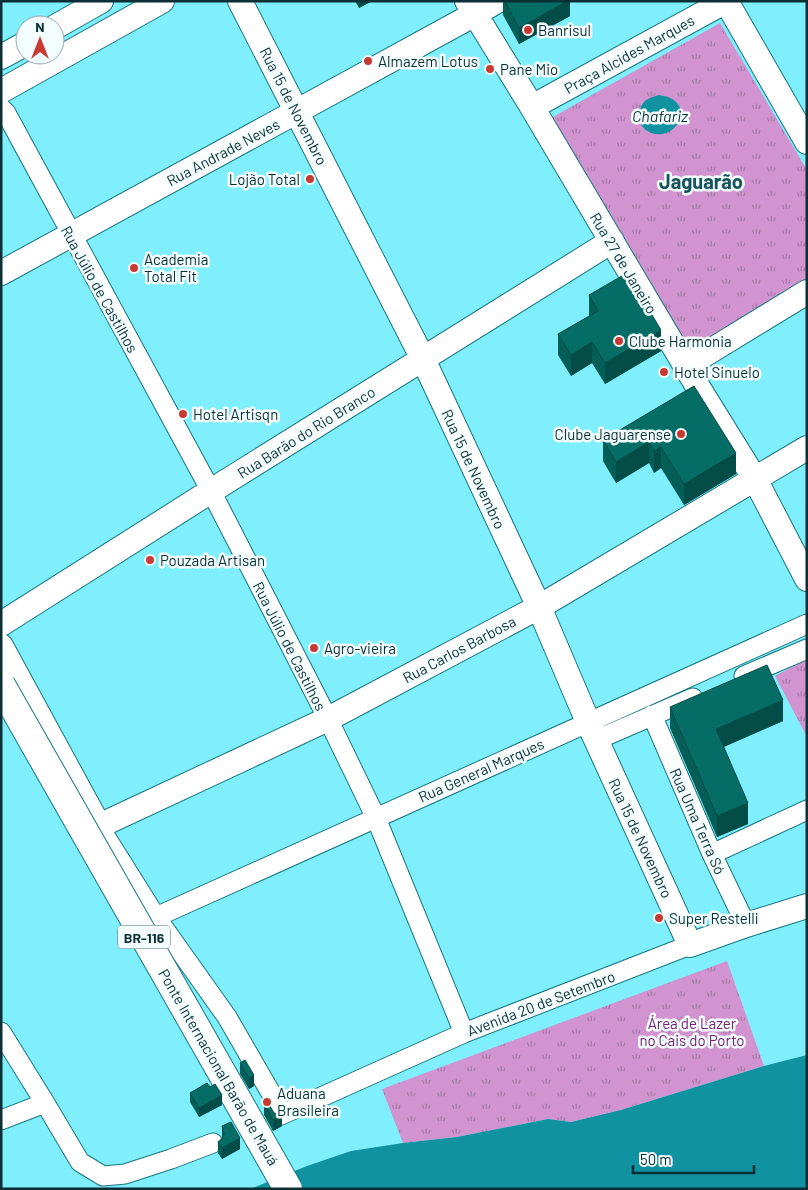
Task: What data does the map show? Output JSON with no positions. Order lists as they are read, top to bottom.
{
  "streets": {
    "highway": ["BR-116", "Ponte Internacional Barão de Mauá"],
    "street": [
      "Praça Alcides Marques",
      "Rua 15 de Novembro",
      "Rua Andrade Neves",
      "Rua 27 de Janeiro",
      "Rua Júlio de Castilhos",
      "Rua Barão do Rio Branco",
      "Rua Carlos Barbosa",
      "Rua General Marques",
      "Rua Uma Terra Só",
      "Avenida 20 de Setembro"
    ]
  },
  "crossings": [
    ["Praça Alcides Marques", "Rua 27 de Janeiro"],
    ["Rua 15 de Novembro", "Rua Andrade Neves"],
    ["Rua 15 de Novembro", "Rua Barão do Rio Branco"],
    ["Rua 15 de Novembro", "Rua Carlos Barbosa"],
    ["Rua 15 de Novembro", "Rua General Marques"],
    ["Rua 15 de Novembro", "Avenida 20 de Setembro"],
    ["Rua Andrade Neves", "Rua 27 de Janeiro"],
    ["Rua Andrade Neves", "Rua Júlio de Castilhos"],
    ["Rua 27 de Janeiro", "Rua Barão do Rio Branco"],
    ["Rua 27 de Janeiro", "Rua Carlos Barbosa"],
    ["Rua Júlio de Castilhos", "Rua Barão do Rio Branco"],
    ["Rua Júlio de Castilhos", "Rua Carlos Barbosa"],
    ["Rua Júlio de Castilhos", "Rua General Marques"],
    ["Rua Júlio de Castilhos", "Avenida 20 de Setembro"],
    ["Rua General Marques", "Avenida 20 de Setembro"],
    ["Rua Uma Terra Só", "Avenida 20 de Setembro"]
  ],
  "districts": ["Jaguarão"],
  "water": ["Chafariz"],
  "parks": ["Área de Lazer no Cais do Porto"],
  "places": [
    "Banrisul",
    "Almazem Lotus",
    "Pane Mio",
    "Lojão Total",
    "Academia Total Fit",
    "Clube Harmonia",
    "Hotel Sinuelo",
    "Hotel Artisqn",
    "Clube Jaguarense",
    "Pouzada Artisan",
    "Agro-vieira",
    "Super Restelli",
    "Aduana Brasileira"
  ],
  "scale_bar": "50 m",
  "north": "top"
}
